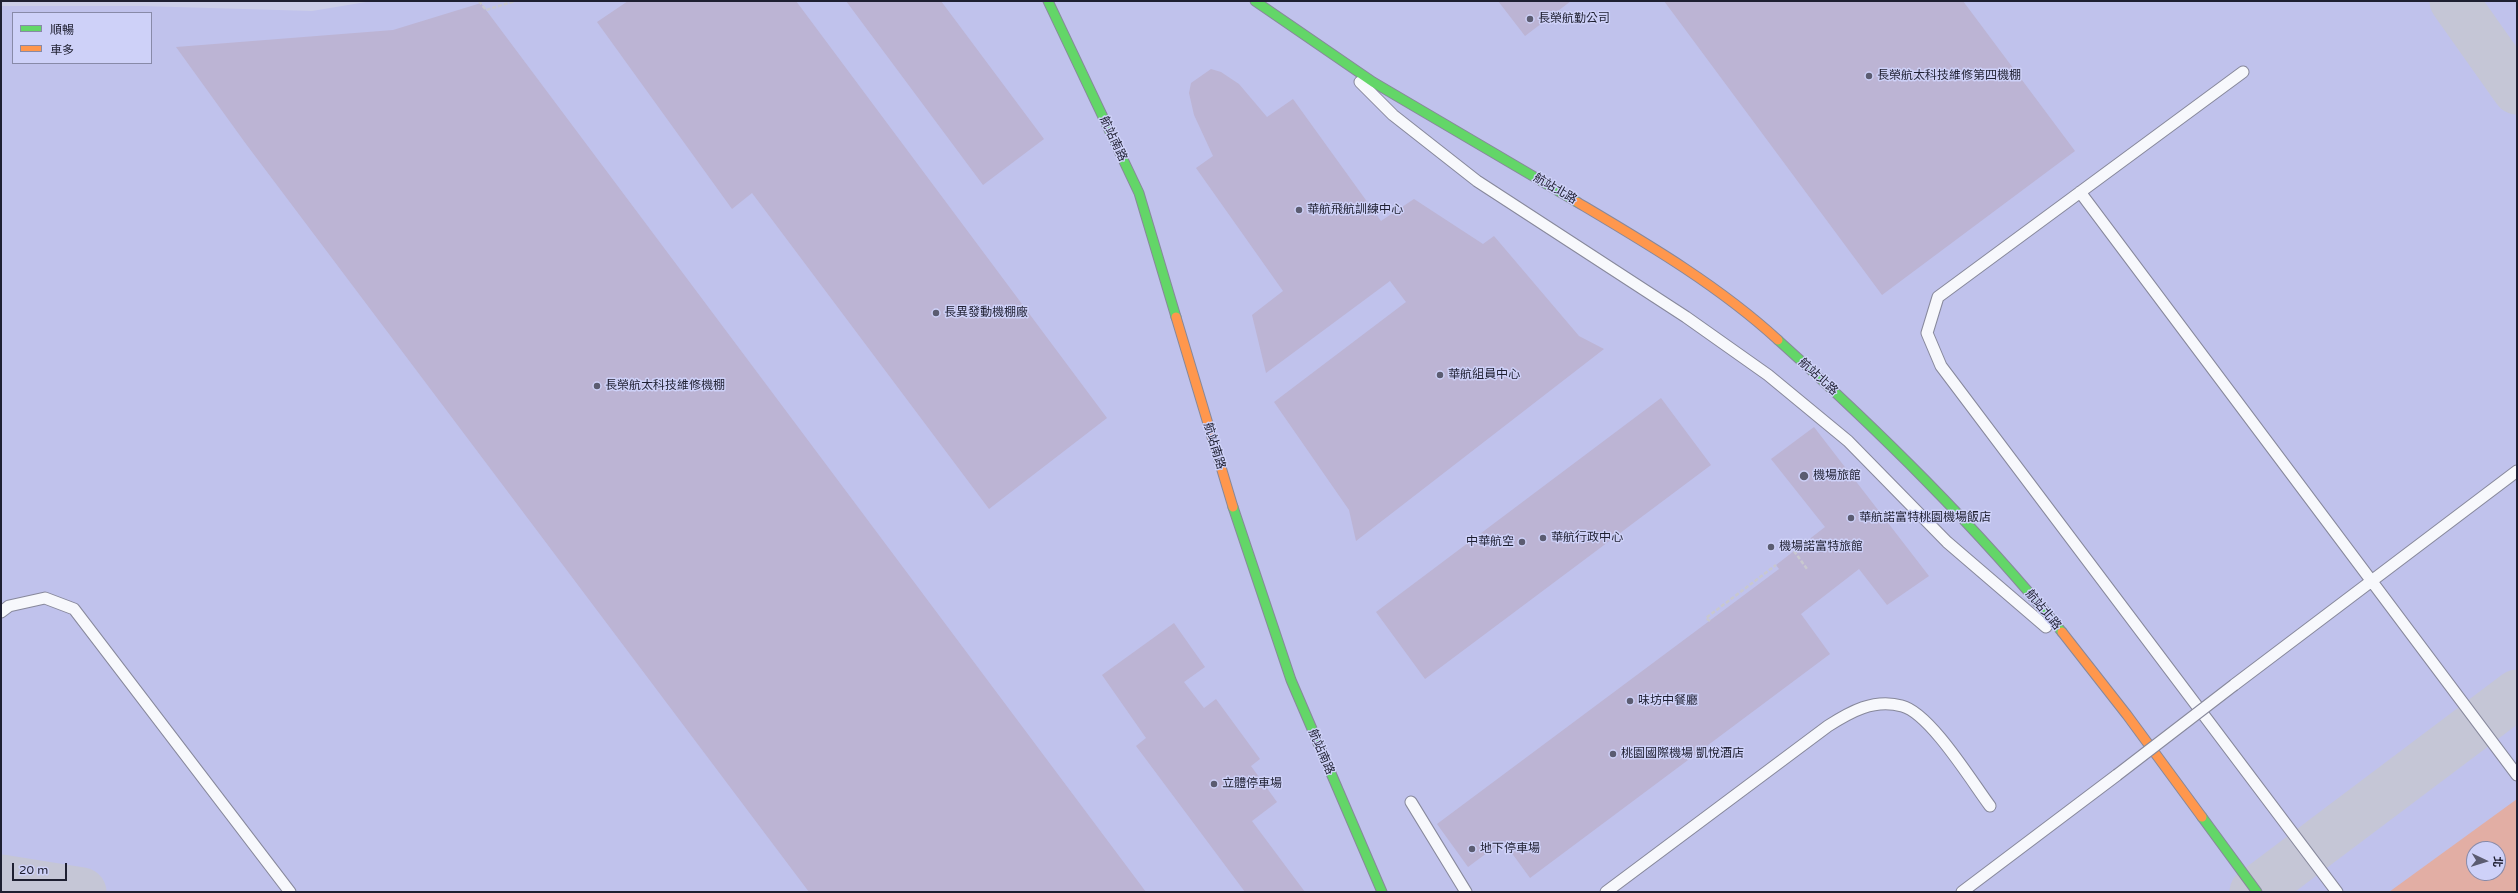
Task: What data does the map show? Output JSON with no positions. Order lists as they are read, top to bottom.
{
  "streets": {
    "street": ["航站南路", "航站北路"]
  },
  "places": [
    "長榮航勤公司",
    "長榮航太科技維修第四機棚",
    "華航飛航訓練中心",
    "長異發動機棚廠",
    "華航組員中心",
    "長榮航太科技維修機棚",
    "機場旅館",
    "華航諾富特桃園機場飯店",
    "華航行政中心",
    "中華航空",
    "機場諾富特旅館",
    "味坊中餐廳",
    "桃園國際機場 凱悅酒店",
    "立體停車場",
    "地下停車場"
  ],
  "legend": ["順暢", "車多"],
  "scale_bar": "20 m",
  "north": "right"
}
